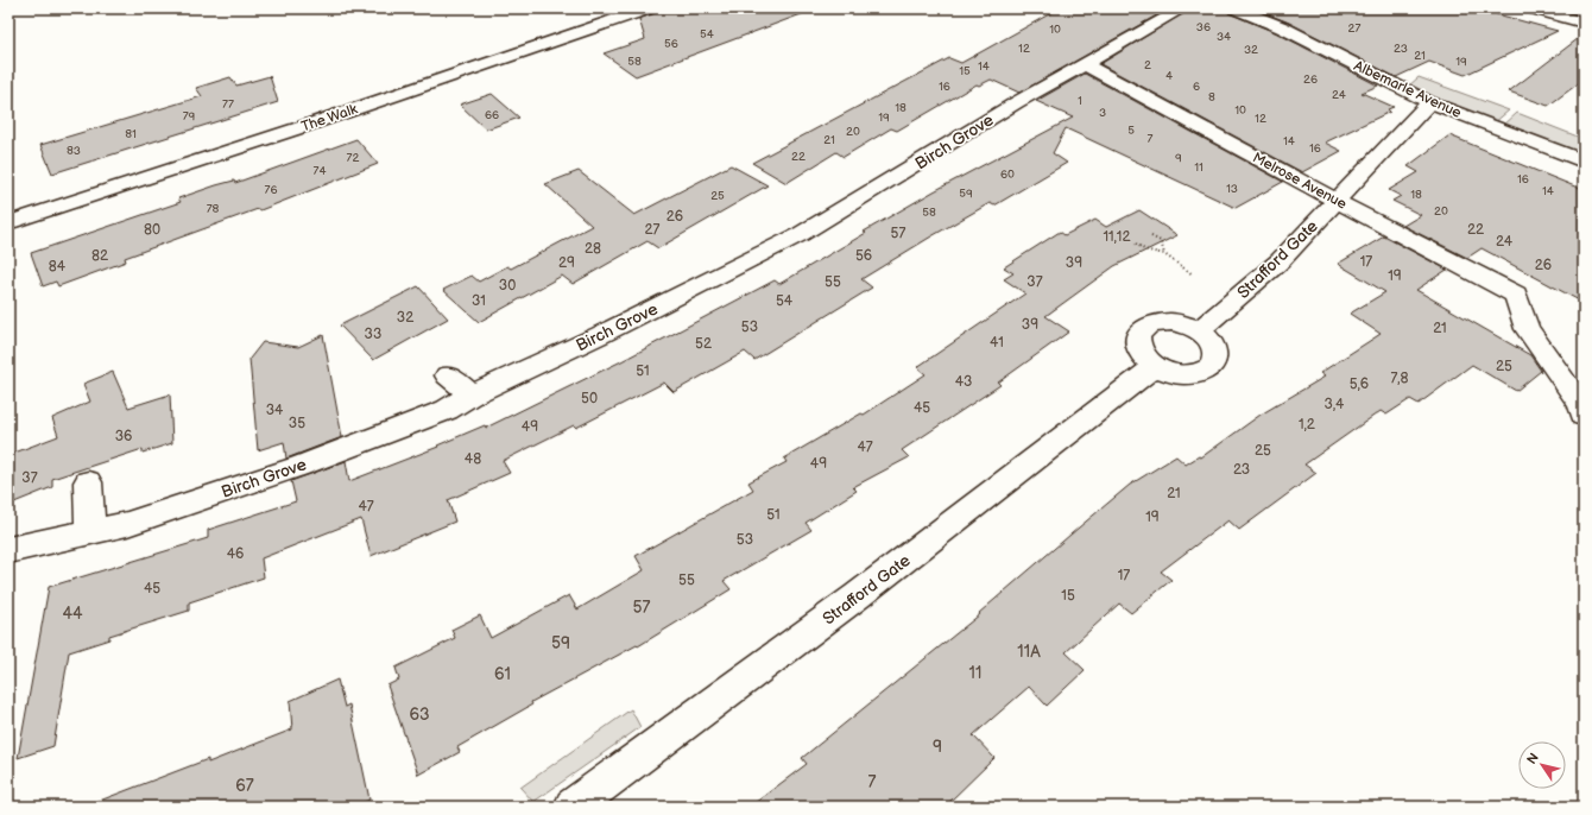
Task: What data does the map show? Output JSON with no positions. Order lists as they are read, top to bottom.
{
  "streets": {
    "street": [
      "Albemarle Avenue",
      "The Walk",
      "Birch Grove",
      "Melrose Avenue",
      "Strafford Gate"
    ]
  },
  "crossings": [
    ["Albemarle Avenue", "Strafford Gate"],
    ["Birch Grove", "Melrose Avenue"],
    ["Melrose Avenue", "Strafford Gate"]
  ],
  "house_numbers": [
    "36",
    "27",
    "10",
    "54",
    "34",
    "56",
    "12",
    "23",
    "32",
    "21",
    "58",
    "19",
    "2",
    "14",
    "15",
    "4",
    "26",
    "16",
    "6",
    "24",
    "8",
    "1",
    "77",
    "18",
    "10",
    "3",
    "66",
    "79",
    "19",
    "12",
    "5",
    "20",
    "81",
    "7",
    "21",
    "14",
    "16",
    "83",
    "22",
    "72",
    "9",
    "11",
    "74",
    "60",
    "16",
    "13",
    "76",
    "14",
    "59",
    "18",
    "25",
    "78",
    "20",
    "58",
    "26",
    "80",
    "27",
    "22",
    "57",
    "11,12",
    "24",
    "28",
    "82",
    "56",
    "17",
    "29",
    "39",
    "26",
    "84",
    "19",
    "55",
    "37",
    "30",
    "31",
    "54",
    "32",
    "39",
    "53",
    "21",
    "33",
    "41",
    "52",
    "25",
    "51",
    "7,8",
    "43",
    "5,6",
    "50",
    "3,4",
    "45",
    "34",
    "35",
    "1,2",
    "49",
    "36",
    "47",
    "25",
    "48",
    "49",
    "23",
    "37",
    "21",
    "47",
    "51",
    "19",
    "53",
    "46",
    "17",
    "55",
    "45",
    "15",
    "57",
    "44",
    "59",
    "11A",
    "11",
    "61",
    "63",
    "9",
    "7",
    "67"
  ],
  "north": "top left"
}
